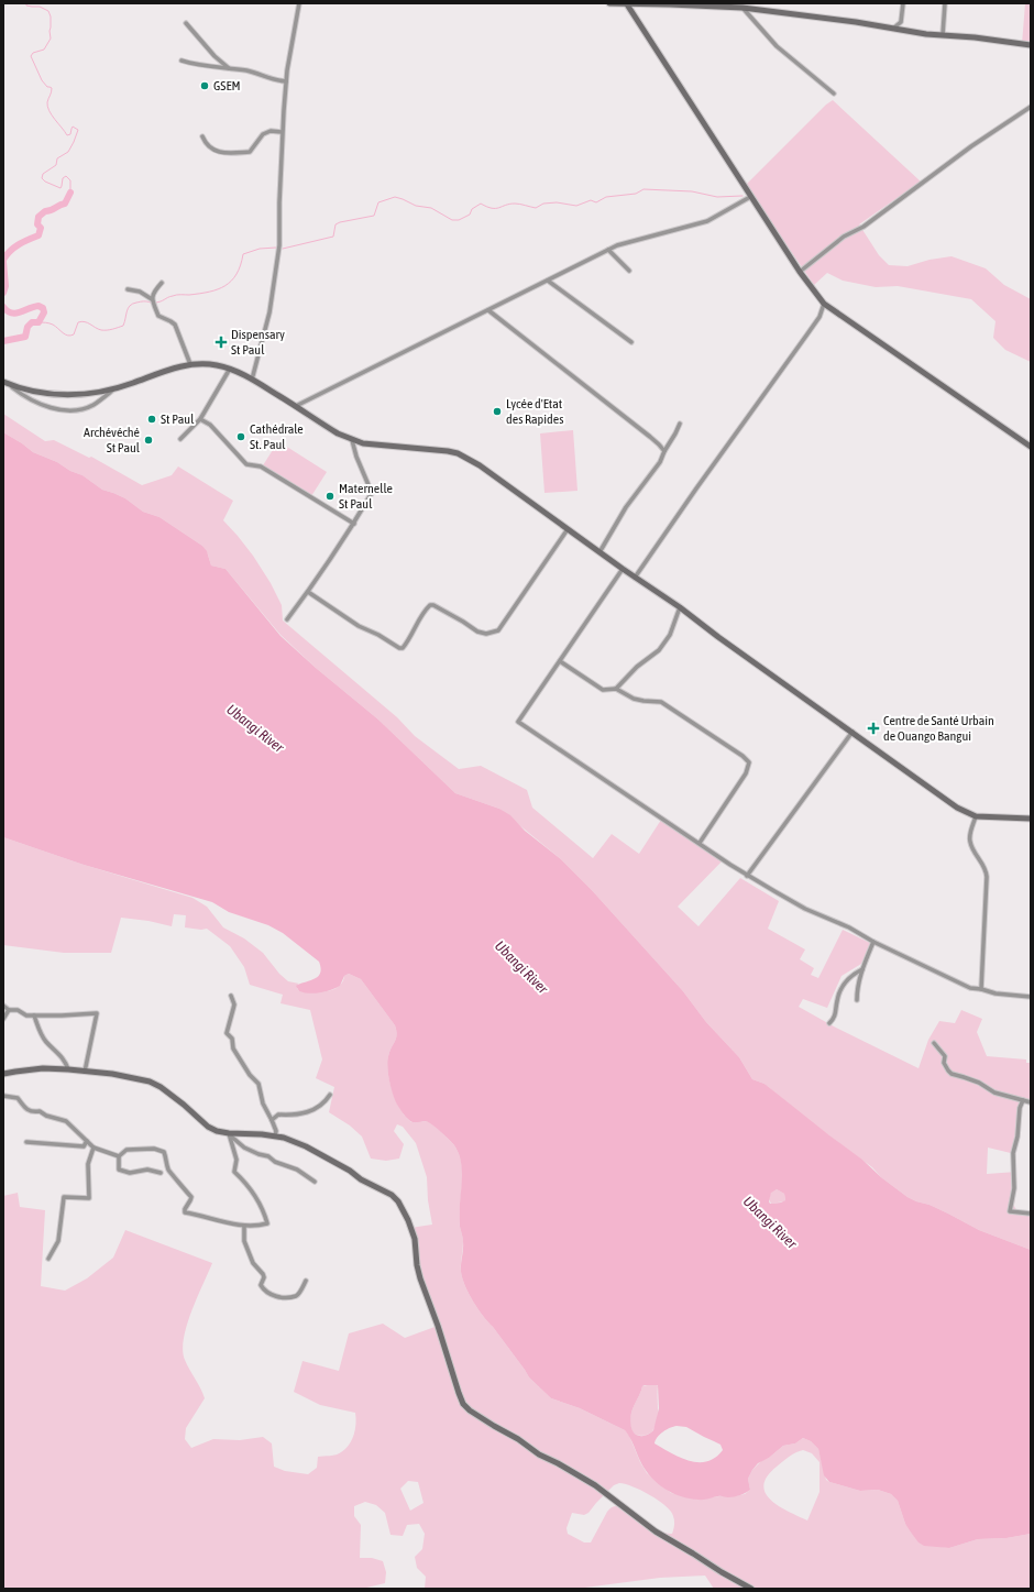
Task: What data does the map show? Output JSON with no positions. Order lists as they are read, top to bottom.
{
  "water": ["Ubangi River"],
  "places": {
    "other": [
      "GSEM",
      "Lycée d'Etat des Rapides",
      "St Paul",
      "Cathédrale St. Paul",
      "Archévéché St Paul",
      "Maternelle St Paul"
    ],
    "health": ["Dispensary St Paul", "Centre de Santé Urbain de Ouango Bangui"]
  }
}
